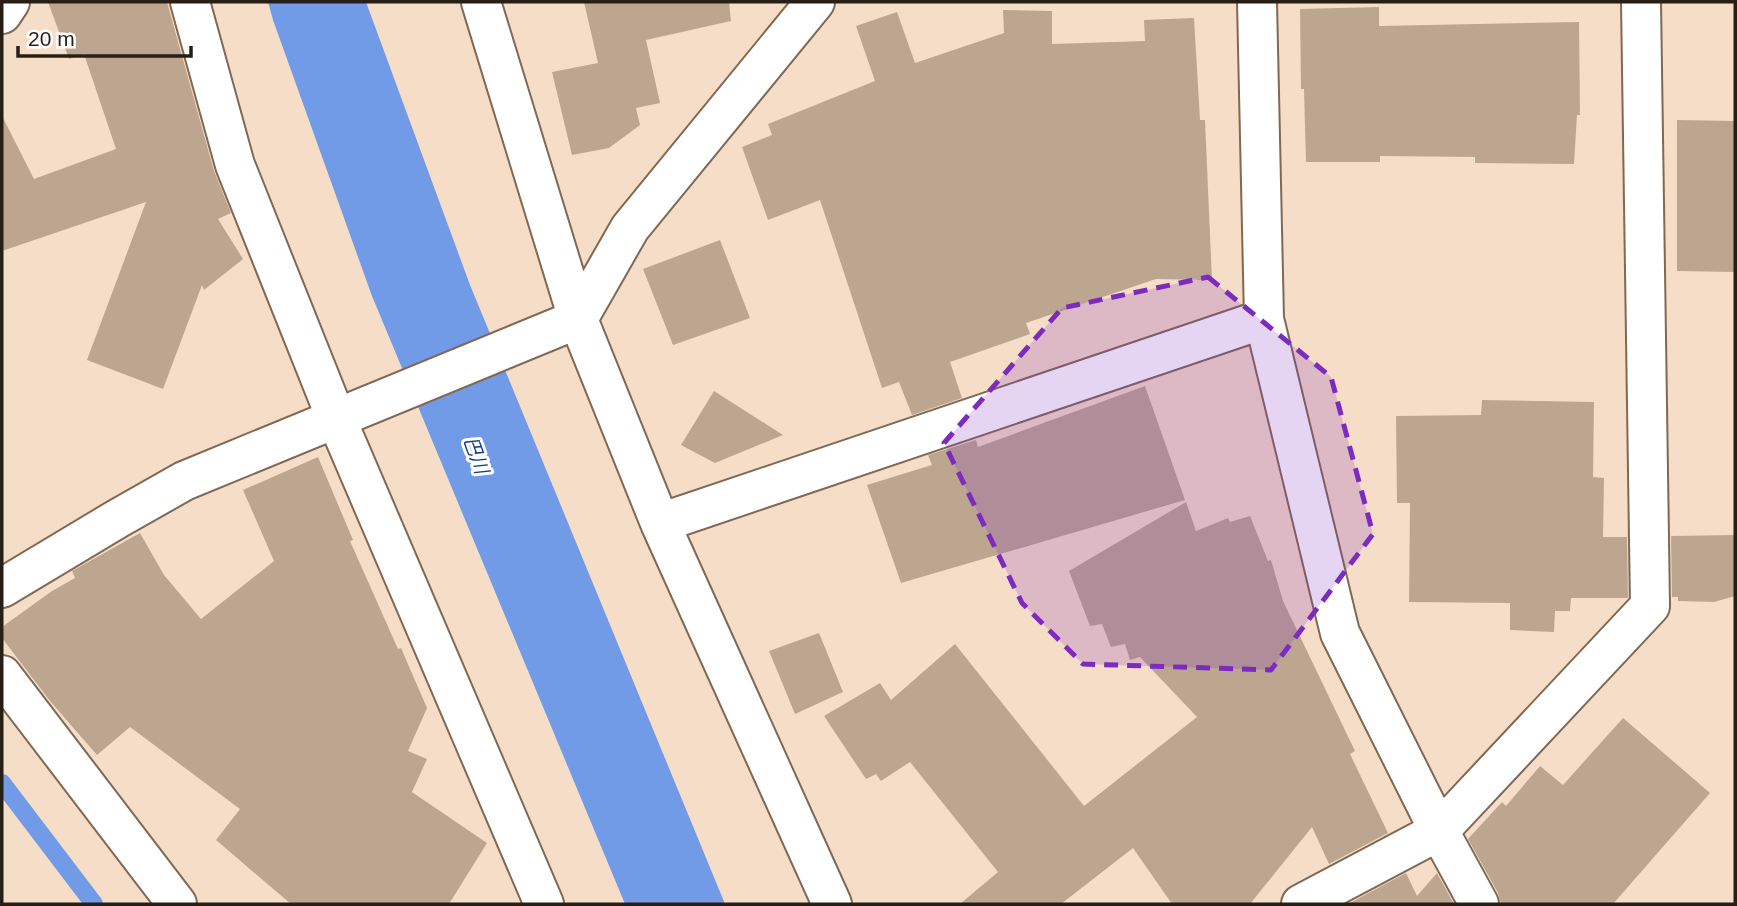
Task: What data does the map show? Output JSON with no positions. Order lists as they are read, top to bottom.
{
  "water": ["巴川"],
  "scale_bar": "20 m"
}
